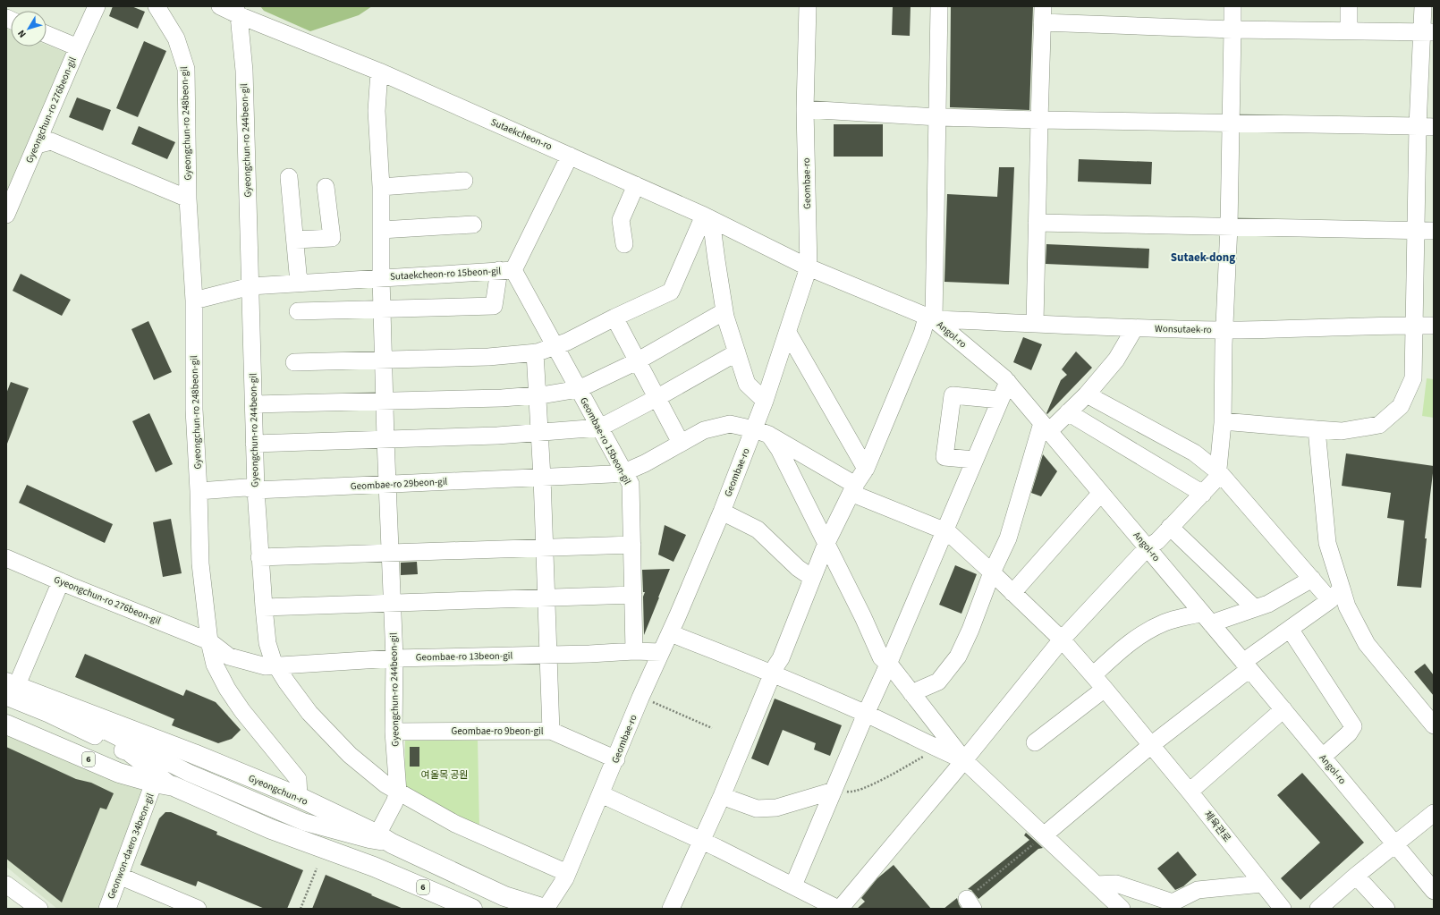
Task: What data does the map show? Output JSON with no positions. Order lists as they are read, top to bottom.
{
  "streets": {
    "main road": ["6", "Gyeongchun-ro"],
    "street": [
      "Gyeongchun-ro 276beon-gil",
      "Gyeongchun-ro 248beon-gil",
      "Sutaekcheon-ro",
      "Gyeongchun-ro 244beon-gil",
      "Geombae-ro",
      "Sutaekcheon-ro 15beon-gil",
      "Wonsutaek-ro",
      "Angol-ro",
      "Geombae-ro 15beon-gil",
      "Geombae-ro 29beon-gil",
      "Geombae-ro 13beon-gil",
      "Geombae-ro 9beon-gil",
      "체육관로",
      "Geonwon-daero 34beon-gil"
    ]
  },
  "crossings": [
    ["Gyeongchun-ro 276beon-gil", "Gyeongchun-ro 248beon-gil"],
    ["Gyeongchun-ro 276beon-gil", "Geombae-ro 13beon-gil"],
    ["Gyeongchun-ro 248beon-gil", "Sutaekcheon-ro 15beon-gil"],
    ["Gyeongchun-ro 248beon-gil", "Geombae-ro 29beon-gil"],
    ["Gyeongchun-ro 248beon-gil", "Geombae-ro 13beon-gil"],
    ["Gyeongchun-ro 248beon-gil", "Gyeongchun-ro"],
    ["Sutaekcheon-ro", "Gyeongchun-ro 244beon-gil"],
    ["Sutaekcheon-ro", "Geombae-ro"],
    ["Sutaekcheon-ro", "Sutaekcheon-ro 15beon-gil"],
    ["Sutaekcheon-ro", "Angol-ro"],
    ["Gyeongchun-ro 244beon-gil", "Geombae-ro"],
    ["Gyeongchun-ro 244beon-gil", "Sutaekcheon-ro 15beon-gil"],
    ["Gyeongchun-ro 244beon-gil", "Geombae-ro 29beon-gil"],
    ["Gyeongchun-ro 244beon-gil", "Geombae-ro 13beon-gil"],
    ["Gyeongchun-ro 244beon-gil", "Geombae-ro 9beon-gil"],
    ["Gyeongchun-ro 244beon-gil", "Gyeongchun-ro"],
    ["Geombae-ro", "Angol-ro"],
    ["Geombae-ro", "Geombae-ro 29beon-gil"],
    ["Geombae-ro", "Geombae-ro 13beon-gil"],
    ["Geombae-ro", "Geombae-ro 9beon-gil"],
    ["Geombae-ro", "Gyeongchun-ro"],
    ["Sutaekcheon-ro 15beon-gil", "Geombae-ro 15beon-gil"],
    ["Wonsutaek-ro", "Angol-ro"],
    ["Geombae-ro 15beon-gil", "Geombae-ro 29beon-gil"],
    ["Geombae-ro 15beon-gil", "Geombae-ro 13beon-gil"],
    ["Geombae-ro 29beon-gil", "체육관로"],
    ["6", "Geonwon-daero 34beon-gil"]
  ],
  "districts": ["Sutaek-dong"],
  "parks": ["여울목 공원"],
  "north": "bottom left"
}
